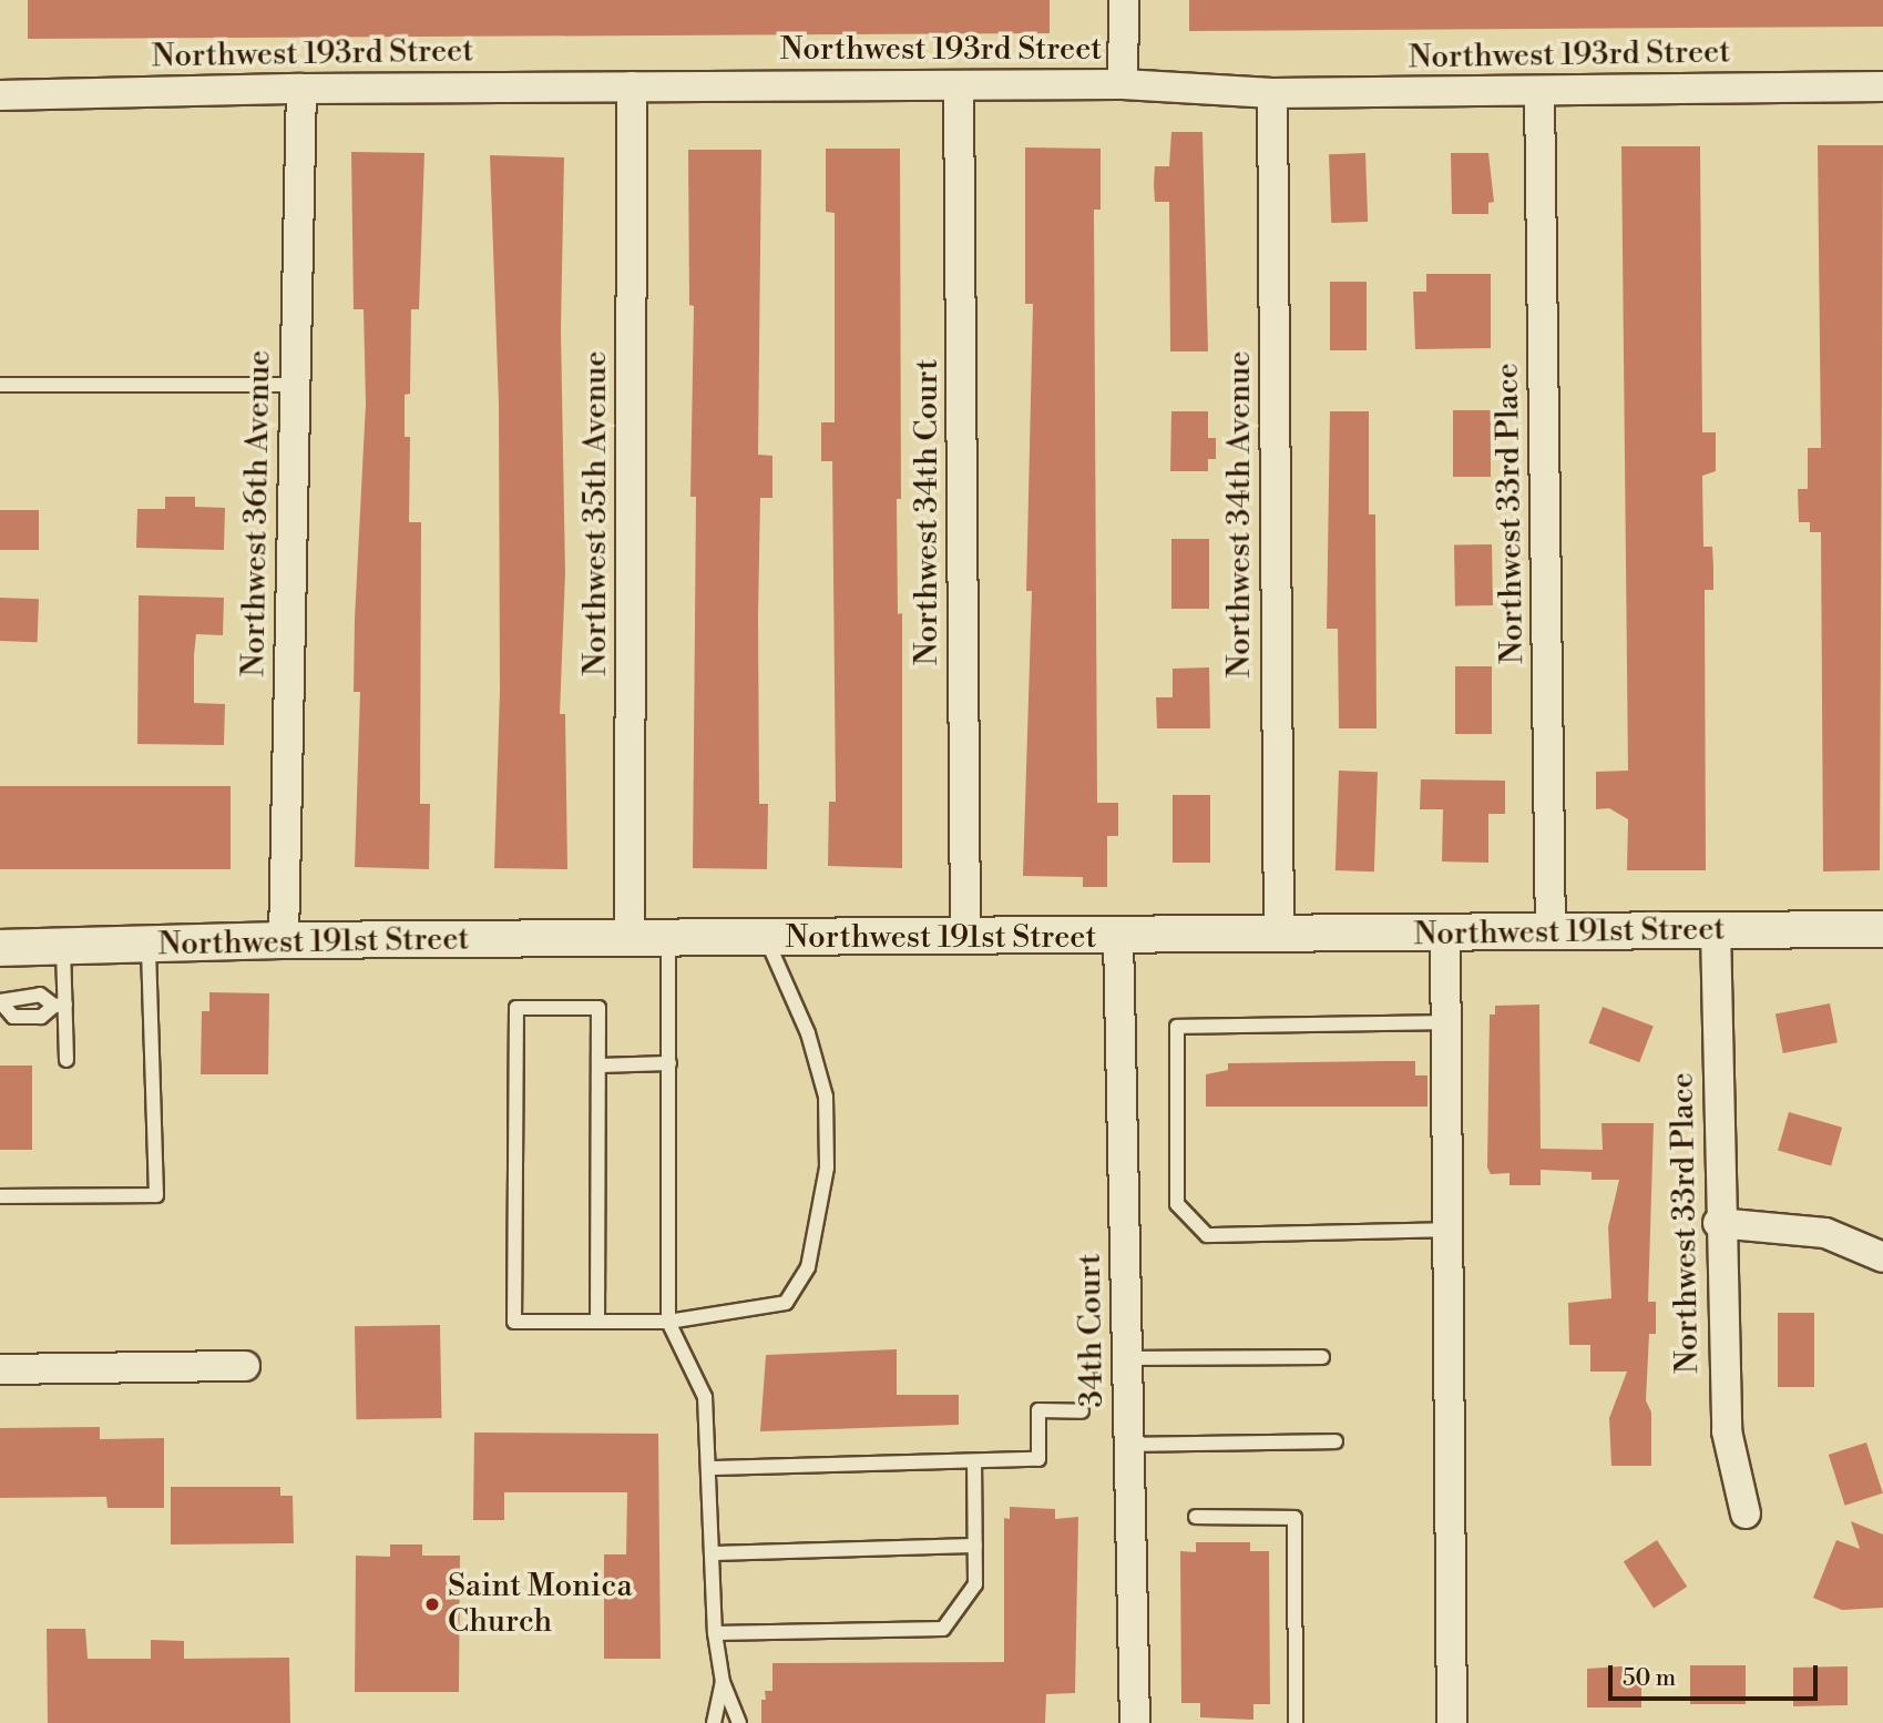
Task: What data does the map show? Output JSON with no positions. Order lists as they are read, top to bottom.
{
  "streets": {
    "street": [
      "Northwest 193rd Street",
      "Northwest 34th Court",
      "Northwest 36th Avenue",
      "Northwest 35th Avenue",
      "Northwest 33rd Place",
      "Northwest 34th Avenue",
      "Northwest 191st Street",
      "34th Court"
    ]
  },
  "crossings": [
    ["Northwest 193rd Street", "Northwest 34th Court"],
    ["Northwest 193rd Street", "Northwest 36th Avenue"],
    ["Northwest 193rd Street", "Northwest 35th Avenue"],
    ["Northwest 193rd Street", "Northwest 33rd Place"],
    ["Northwest 193rd Street", "Northwest 34th Avenue"],
    ["Northwest 34th Court", "Northwest 191st Street"],
    ["Northwest 36th Avenue", "Northwest 191st Street"],
    ["Northwest 35th Avenue", "Northwest 191st Street"],
    ["Northwest 33rd Place", "Northwest 191st Street"],
    ["Northwest 34th Avenue", "Northwest 191st Street"],
    ["Northwest 191st Street", "34th Court"]
  ],
  "places": ["Saint Monica Church"],
  "scale_bar": "50 m"
}
